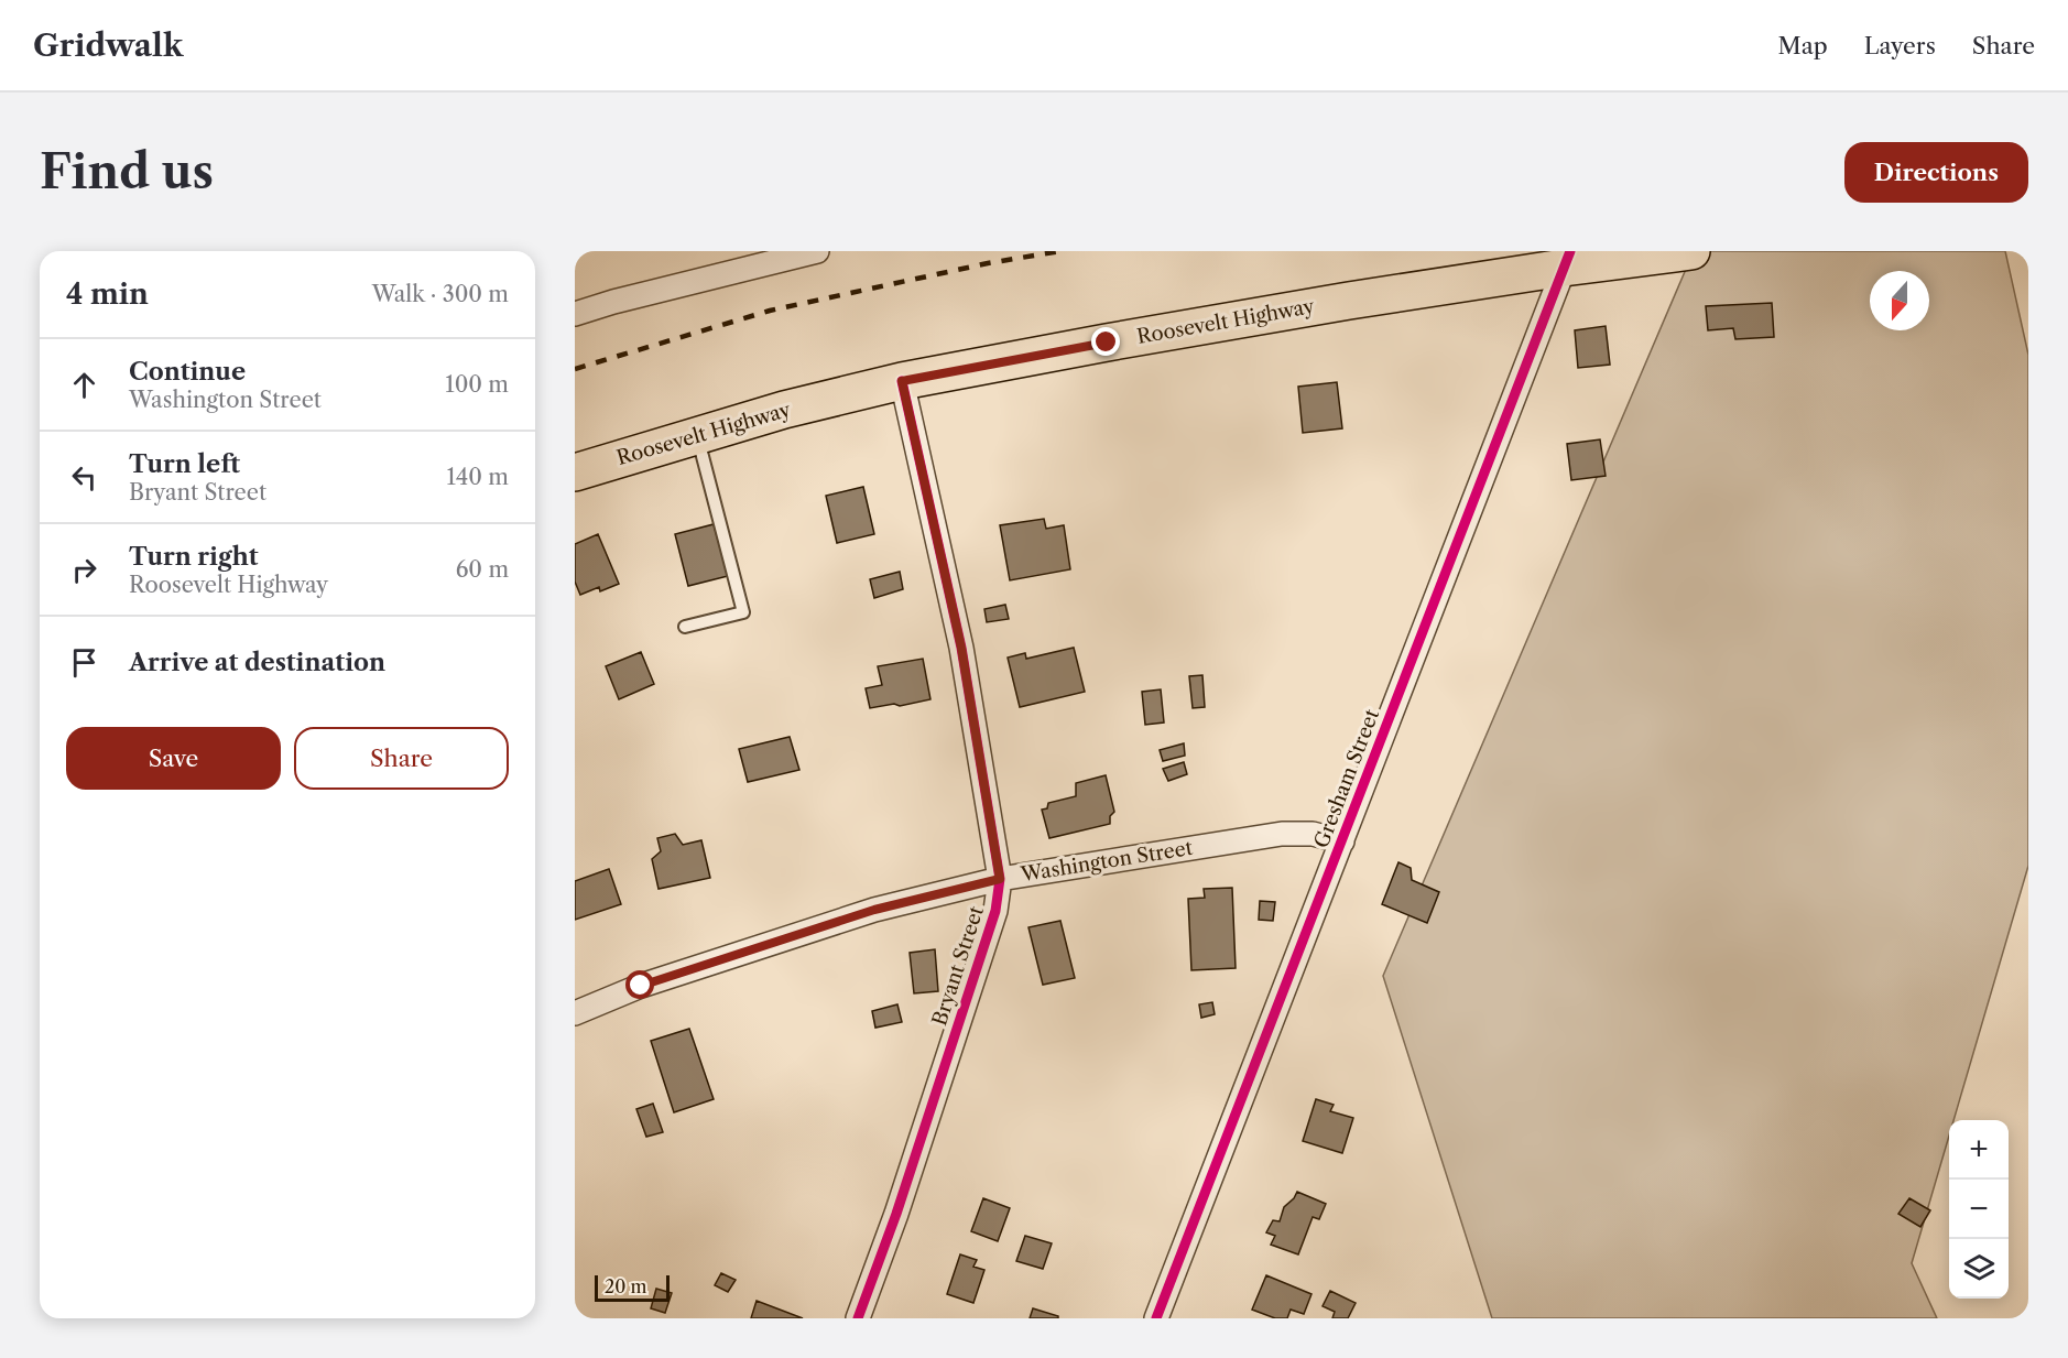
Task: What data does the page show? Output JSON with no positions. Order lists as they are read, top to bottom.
{
  "streets": {
    "main road": ["Roosevelt Highway"],
    "street": ["Gresham Street", "Washington Street", "Bryant Street"]
  },
  "crossings": [
    ["Roosevelt Highway", "Gresham Street"],
    ["Roosevelt Highway", "Bryant Street"],
    ["Gresham Street", "Washington Street"],
    ["Washington Street", "Bryant Street"]
  ],
  "scale_bar": "20 m",
  "north": "bottom",
  "page": {
    "header": "Gridwalk",
    "nav": ["Map", "Layers", "Share"],
    "buttons": [
      "Directions",
      ["Save", "Share"]
    ],
    "title": "Find us",
    "heading": ["4 min", "Walk · 300 m"],
    "list": [
      ["Continue", "Washington Street", "100 m"],
      ["Turn left", "Bryant Street", "140 m"],
      ["Turn right", "Roosevelt Highway", "60 m"],
      "Arrive at destination"
    ],
    "map_buttons": ["+", "−"],
    "scale": "20 m"
  }
}
